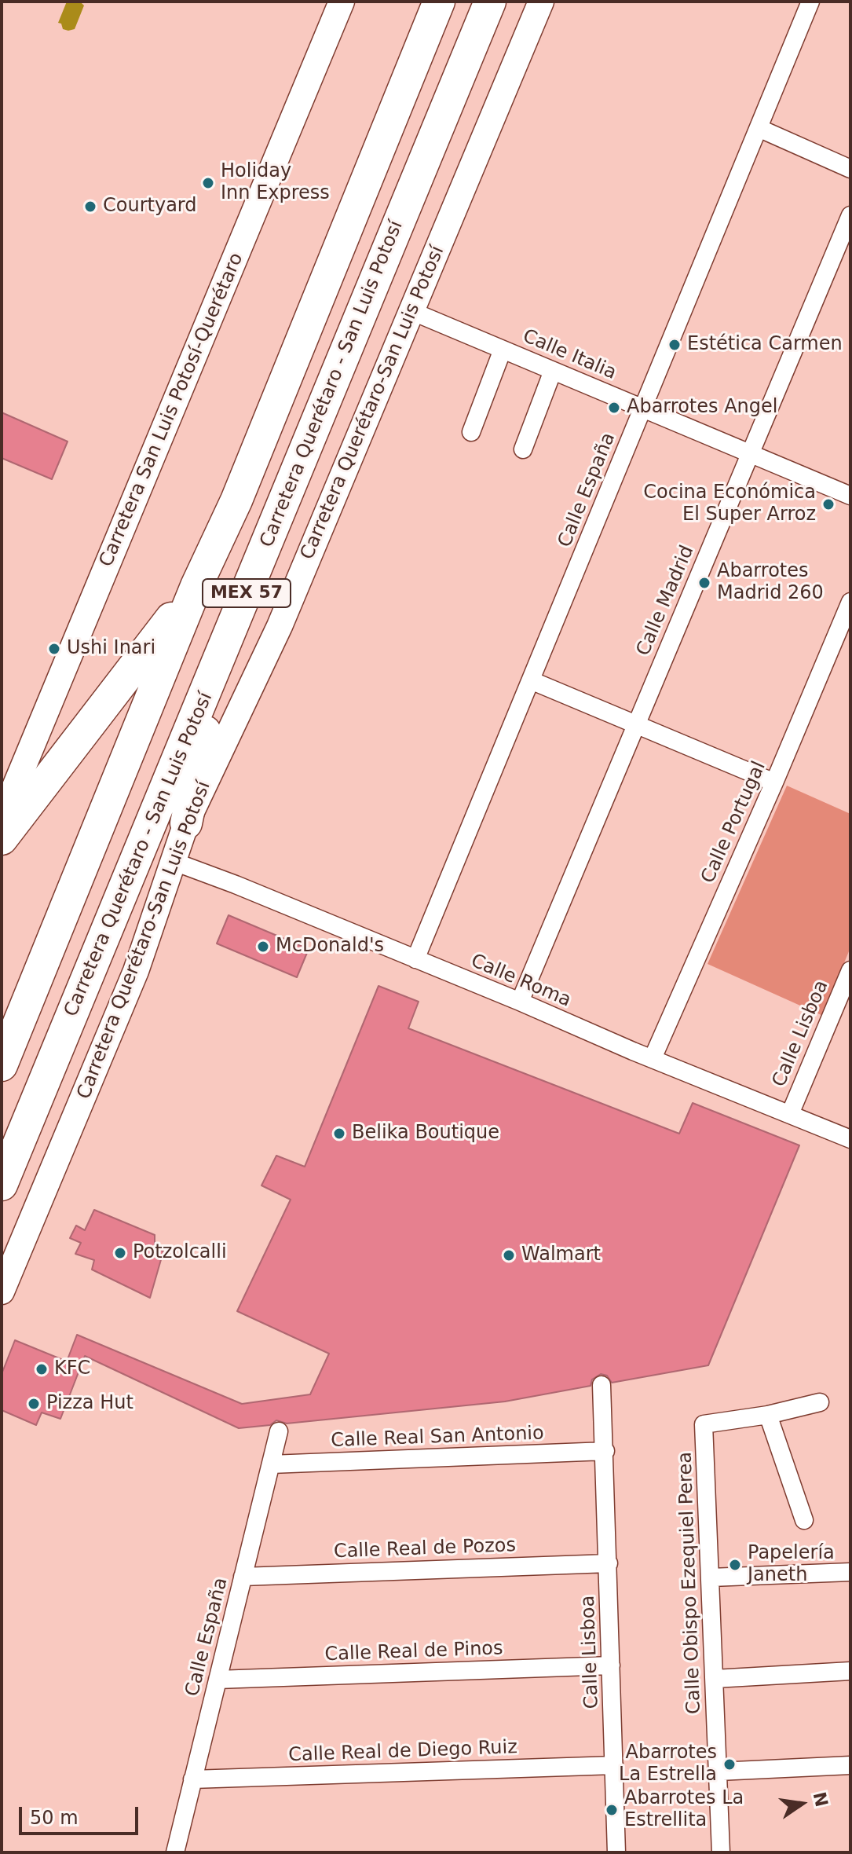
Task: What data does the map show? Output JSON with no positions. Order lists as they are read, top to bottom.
{
  "streets": {
    "highway": ["Carretera Querétaro - San Luis Potosí", "MEX 57"],
    "main road": ["Carretera Querétaro-San Luis Potosí", "Carretera San Luis Potosí-Querétaro"],
    "street": [
      "Calle Italia",
      "Calle España",
      "Calle Madrid",
      "Calle Portugal",
      "Calle Roma",
      "Calle Lisboa",
      "Calle Real San Antonio",
      "Calle Real de Pozos",
      "Calle Obispo Ezequiel Perea",
      "Calle Real de Pinos",
      "Calle Real de Diego Ruiz"
    ]
  },
  "crossings": [
    ["Calle Italia", "Carretera Querétaro-San Luis Potosí"],
    ["Calle Italia", "Calle España"],
    ["Calle Italia", "Calle Madrid"],
    ["Carretera Querétaro-San Luis Potosí", "Calle Roma"],
    ["Calle España", "Calle Roma"],
    ["Calle España", "Calle Real San Antonio"],
    ["Calle España", "Calle Real de Pozos"],
    ["Calle España", "Calle Real de Pinos"],
    ["Calle España", "Calle Real de Diego Ruiz"],
    ["Calle Madrid", "Calle Roma"],
    ["Calle Portugal", "Calle Roma"],
    ["Calle Roma", "Calle Lisboa"],
    ["Calle Lisboa", "Calle Real San Antonio"],
    ["Calle Lisboa", "Calle Real de Pozos"],
    ["Calle Lisboa", "Calle Real de Pinos"],
    ["Calle Lisboa", "Calle Real de Diego Ruiz"]
  ],
  "places": [
    "Holiday Inn Express",
    "Courtyard",
    "Estética Carmen",
    "Abarrotes Angel",
    "Cocina Económica El Super Arroz",
    "Abarrotes Madrid 260",
    "Ushi Inari",
    "McDonald's",
    "Belika Boutique",
    "Potzolcalli",
    "Walmart",
    "KFC",
    "Pizza Hut",
    "Papelería Janeth",
    "Abarrotes La Estrella",
    "Abarrotes La Estrellita"
  ],
  "scale_bar": "50 m",
  "north": "right"
}
